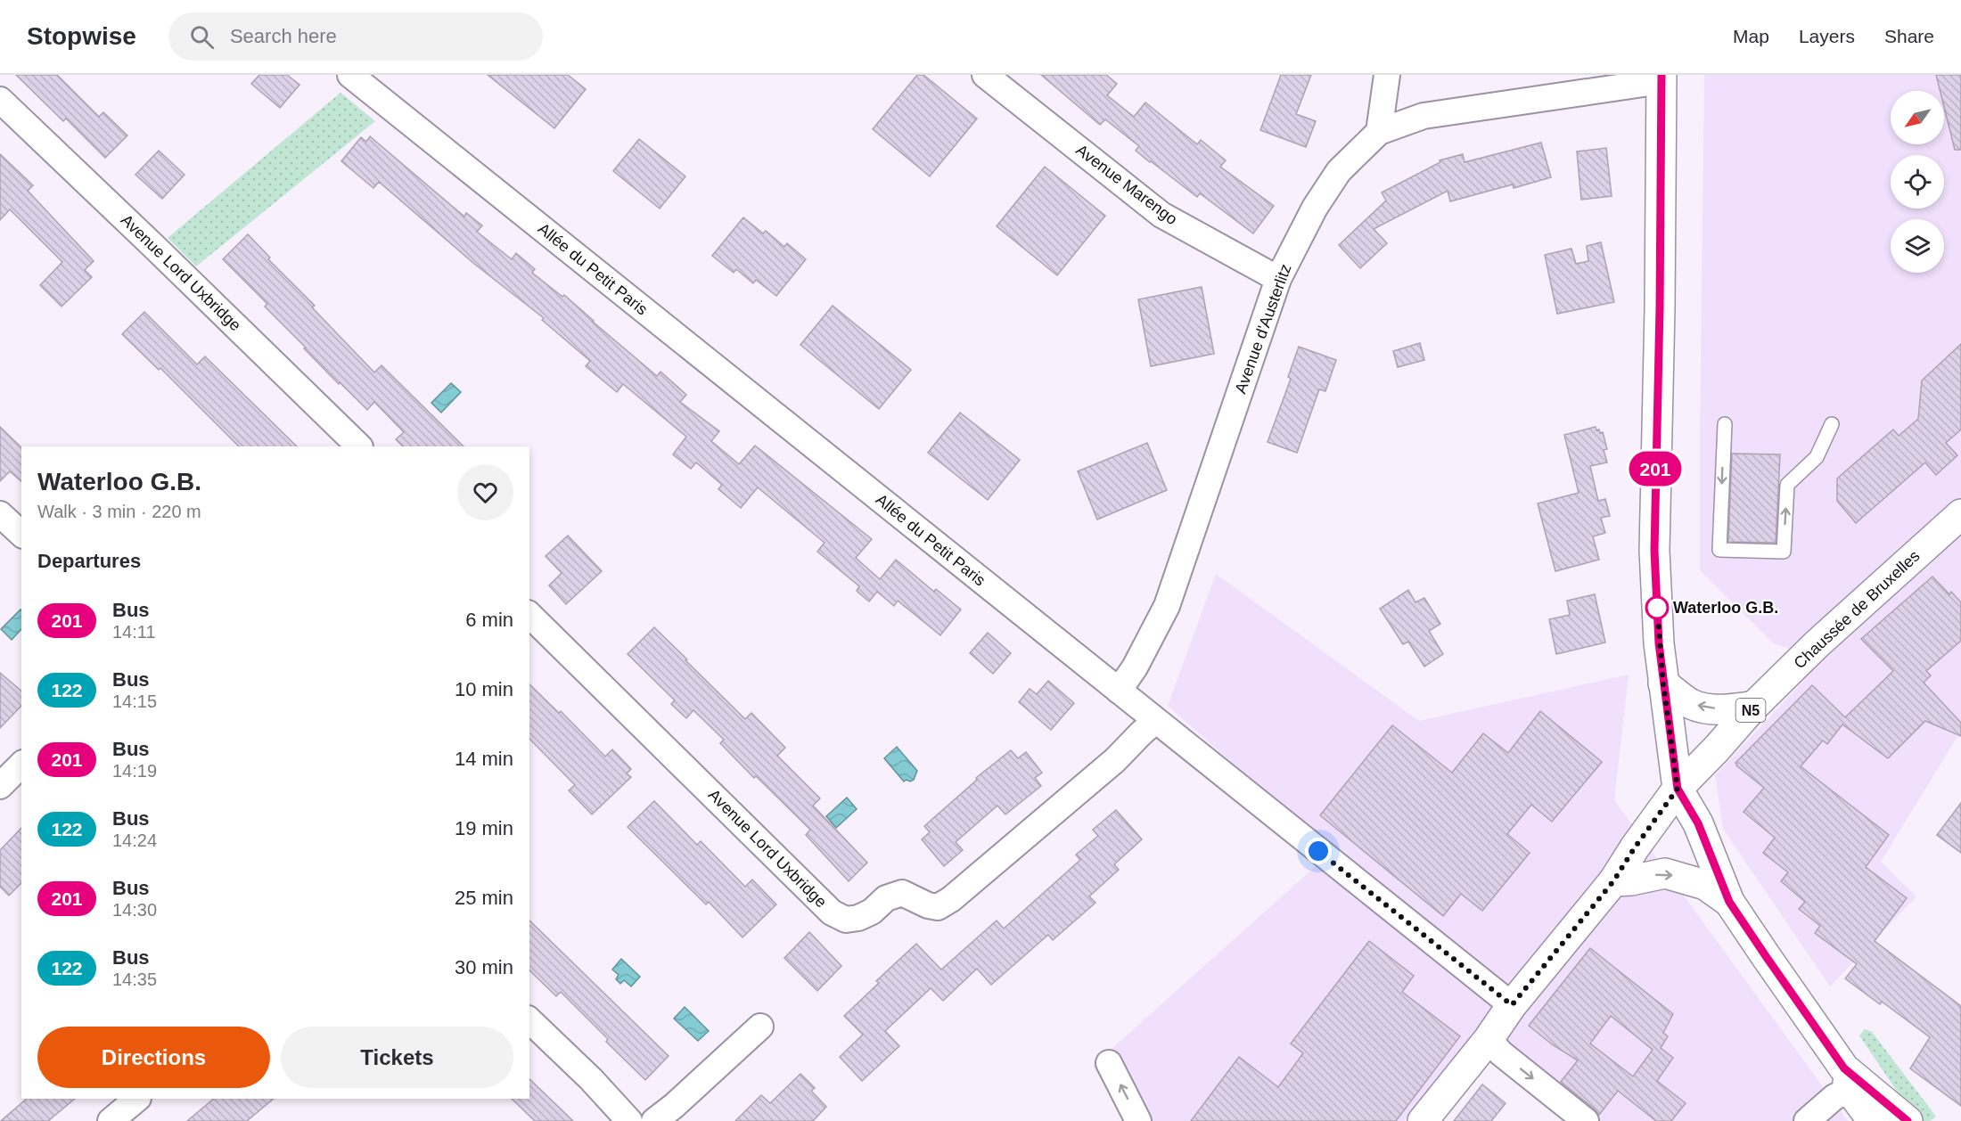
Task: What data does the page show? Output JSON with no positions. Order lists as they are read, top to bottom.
{
  "streets": {
    "main road": ["Chaussée de Bruxelles", "N5"],
    "street": [
      "Avenue Marengo",
      "Allée du Petit Paris",
      "Avenue Lord Uxbridge",
      "Avenue d'Austerlitz"
    ]
  },
  "crossings": [
    ["Avenue Marengo", "Avenue d'Austerlitz"],
    ["Allée du Petit Paris", "Avenue Lord Uxbridge"],
    ["Allée du Petit Paris", "Avenue d'Austerlitz"],
    ["Allée du Petit Paris", "Chaussée de Bruxelles"]
  ],
  "places": ["Waterloo G.B."],
  "lines": ["bus line 201"],
  "north": "bottom left",
  "page": {
    "header": "Stopwise",
    "search": "Search here",
    "nav": ["Map", "Layers", "Share"],
    "on_map": "201",
    "heading": [
      ["Waterloo G.B.", "Walk · 3 min · 220 m"],
      "Departures"
    ],
    "list": [
      {
        "mark": "201",
        "name": "Bus",
        "note": "14:11",
        "value": "6 min"
      },
      {
        "mark": "122",
        "name": "Bus",
        "note": "14:15",
        "value": "10 min"
      },
      {
        "mark": "201",
        "name": "Bus",
        "note": "14:19",
        "value": "14 min"
      },
      {
        "mark": "122",
        "name": "Bus",
        "note": "14:24",
        "value": "19 min"
      },
      {
        "mark": "201",
        "name": "Bus",
        "note": "14:30",
        "value": "25 min"
      },
      {
        "mark": "122",
        "name": "Bus",
        "note": "14:35",
        "value": "30 min"
      }
    ],
    "buttons": ["Directions", "Tickets"]
  }
}
